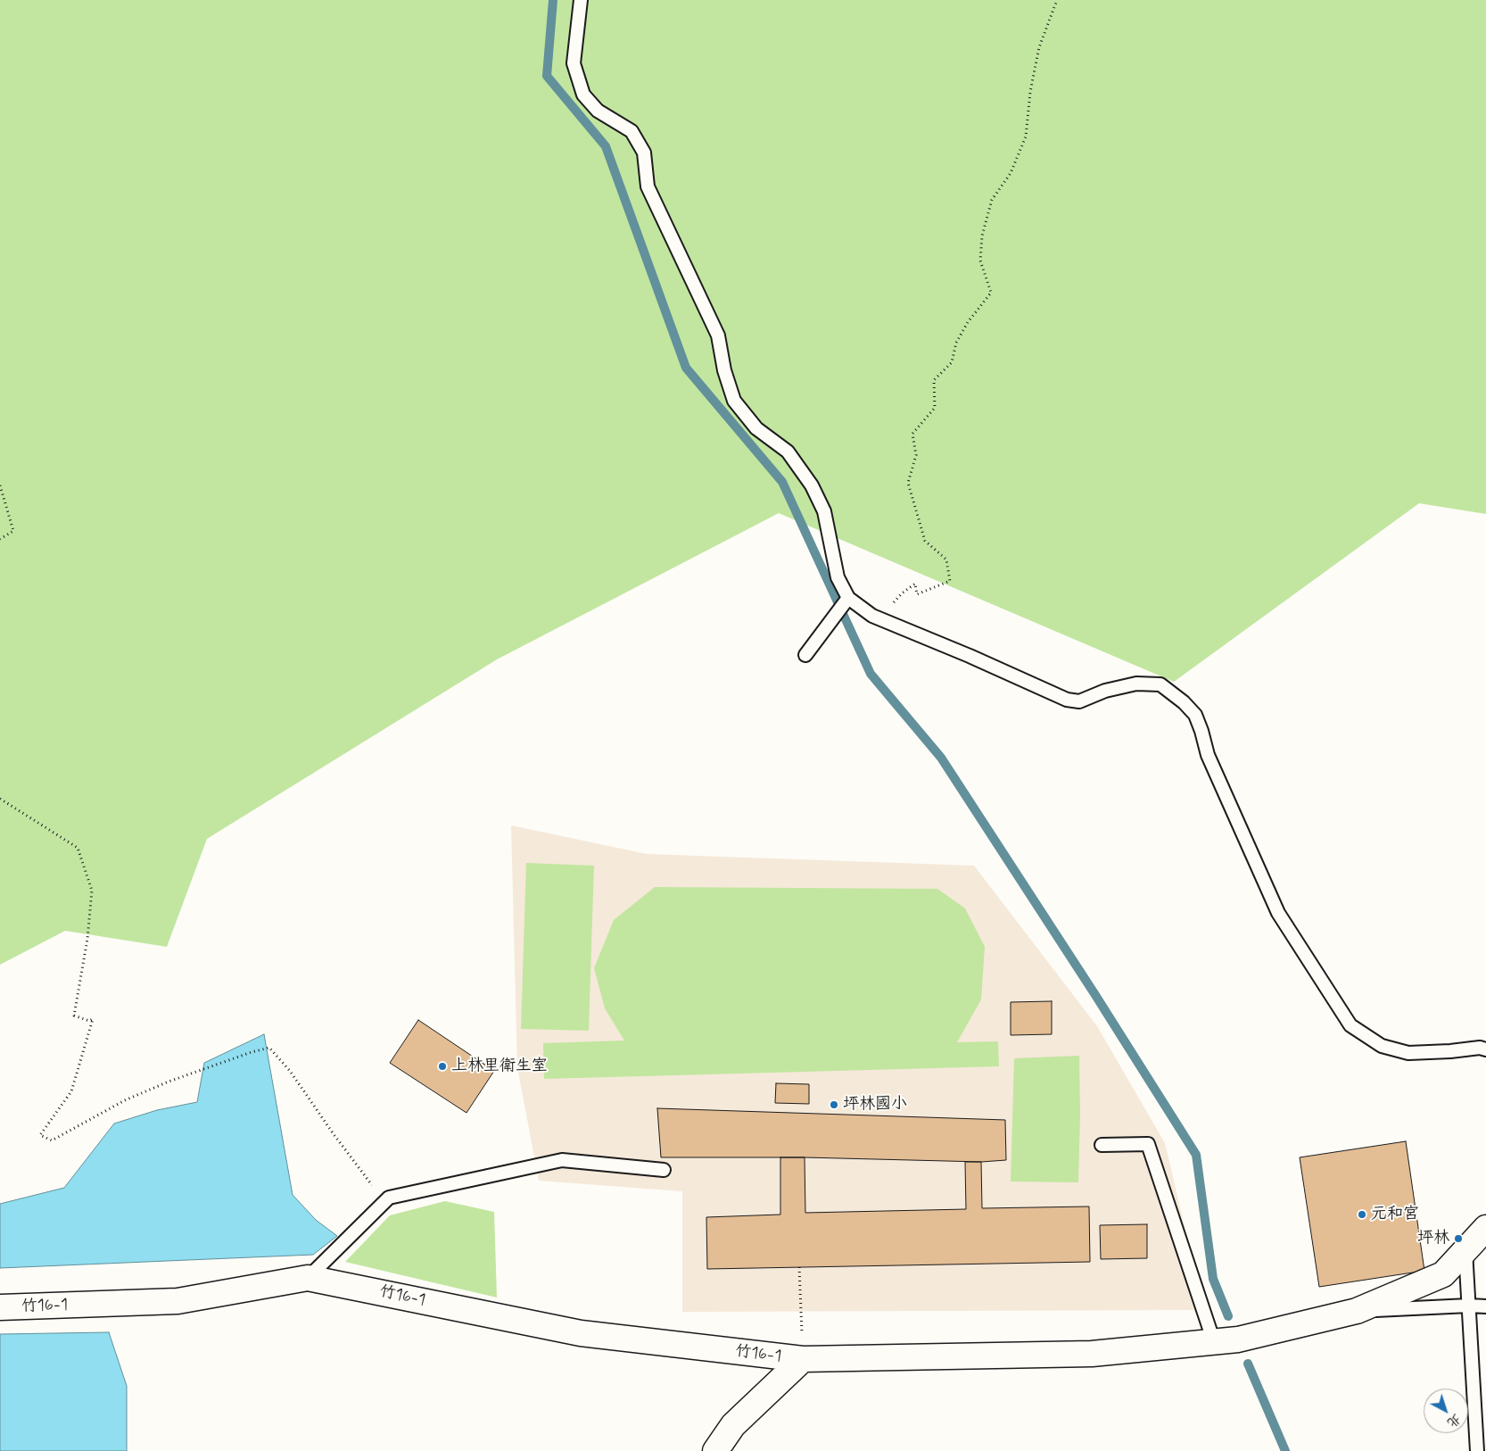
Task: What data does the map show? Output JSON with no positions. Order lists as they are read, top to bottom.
{
  "streets": {
    "street": ["竹16-1"]
  },
  "places": [
    "上林里衛生室",
    "坪林國小",
    "元和宮",
    "坪林"
  ],
  "north": "bottom right"
}
